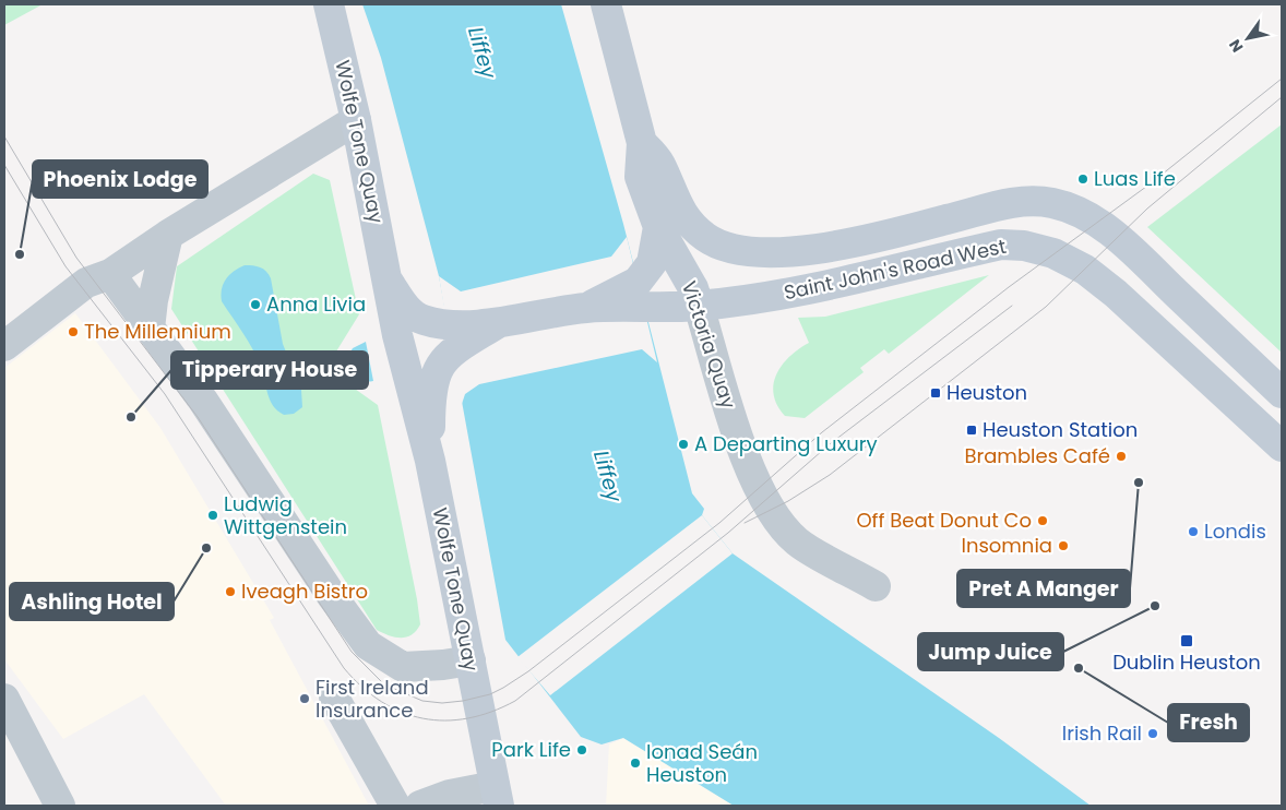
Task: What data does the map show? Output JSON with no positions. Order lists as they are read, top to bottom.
{
  "streets": {
    "main road": ["Wolfe Tone Quay", "Saint John's Road West", "Victoria Quay"]
  },
  "crossings": [
    ["Wolfe Tone Quay", "Saint John's Road West"],
    ["Saint John's Road West", "Victoria Quay"]
  ],
  "water": ["Liffey"],
  "places": {
    "other": [
      "Luas Life",
      "Phoenix Lodge",
      "Anna Livia",
      "The Millennium",
      "Tipperary House",
      "A Departing Luxury",
      "Brambles Café",
      "Pret A Manger",
      "Ludwig Wittgenstein",
      "Off Beat Donut Co",
      "Londis",
      "Insomnia",
      "Ashling Hotel",
      "Iveagh Bistro",
      "Jump Juice",
      "Fresh",
      "First Ireland Insurance",
      "Irish Rail",
      "Park Life",
      "Ionad Seán Heuston"
    ],
    "transit": ["Heuston", "Heuston Station", "Dublin Heuston"]
  },
  "north": "bottom left"
}
